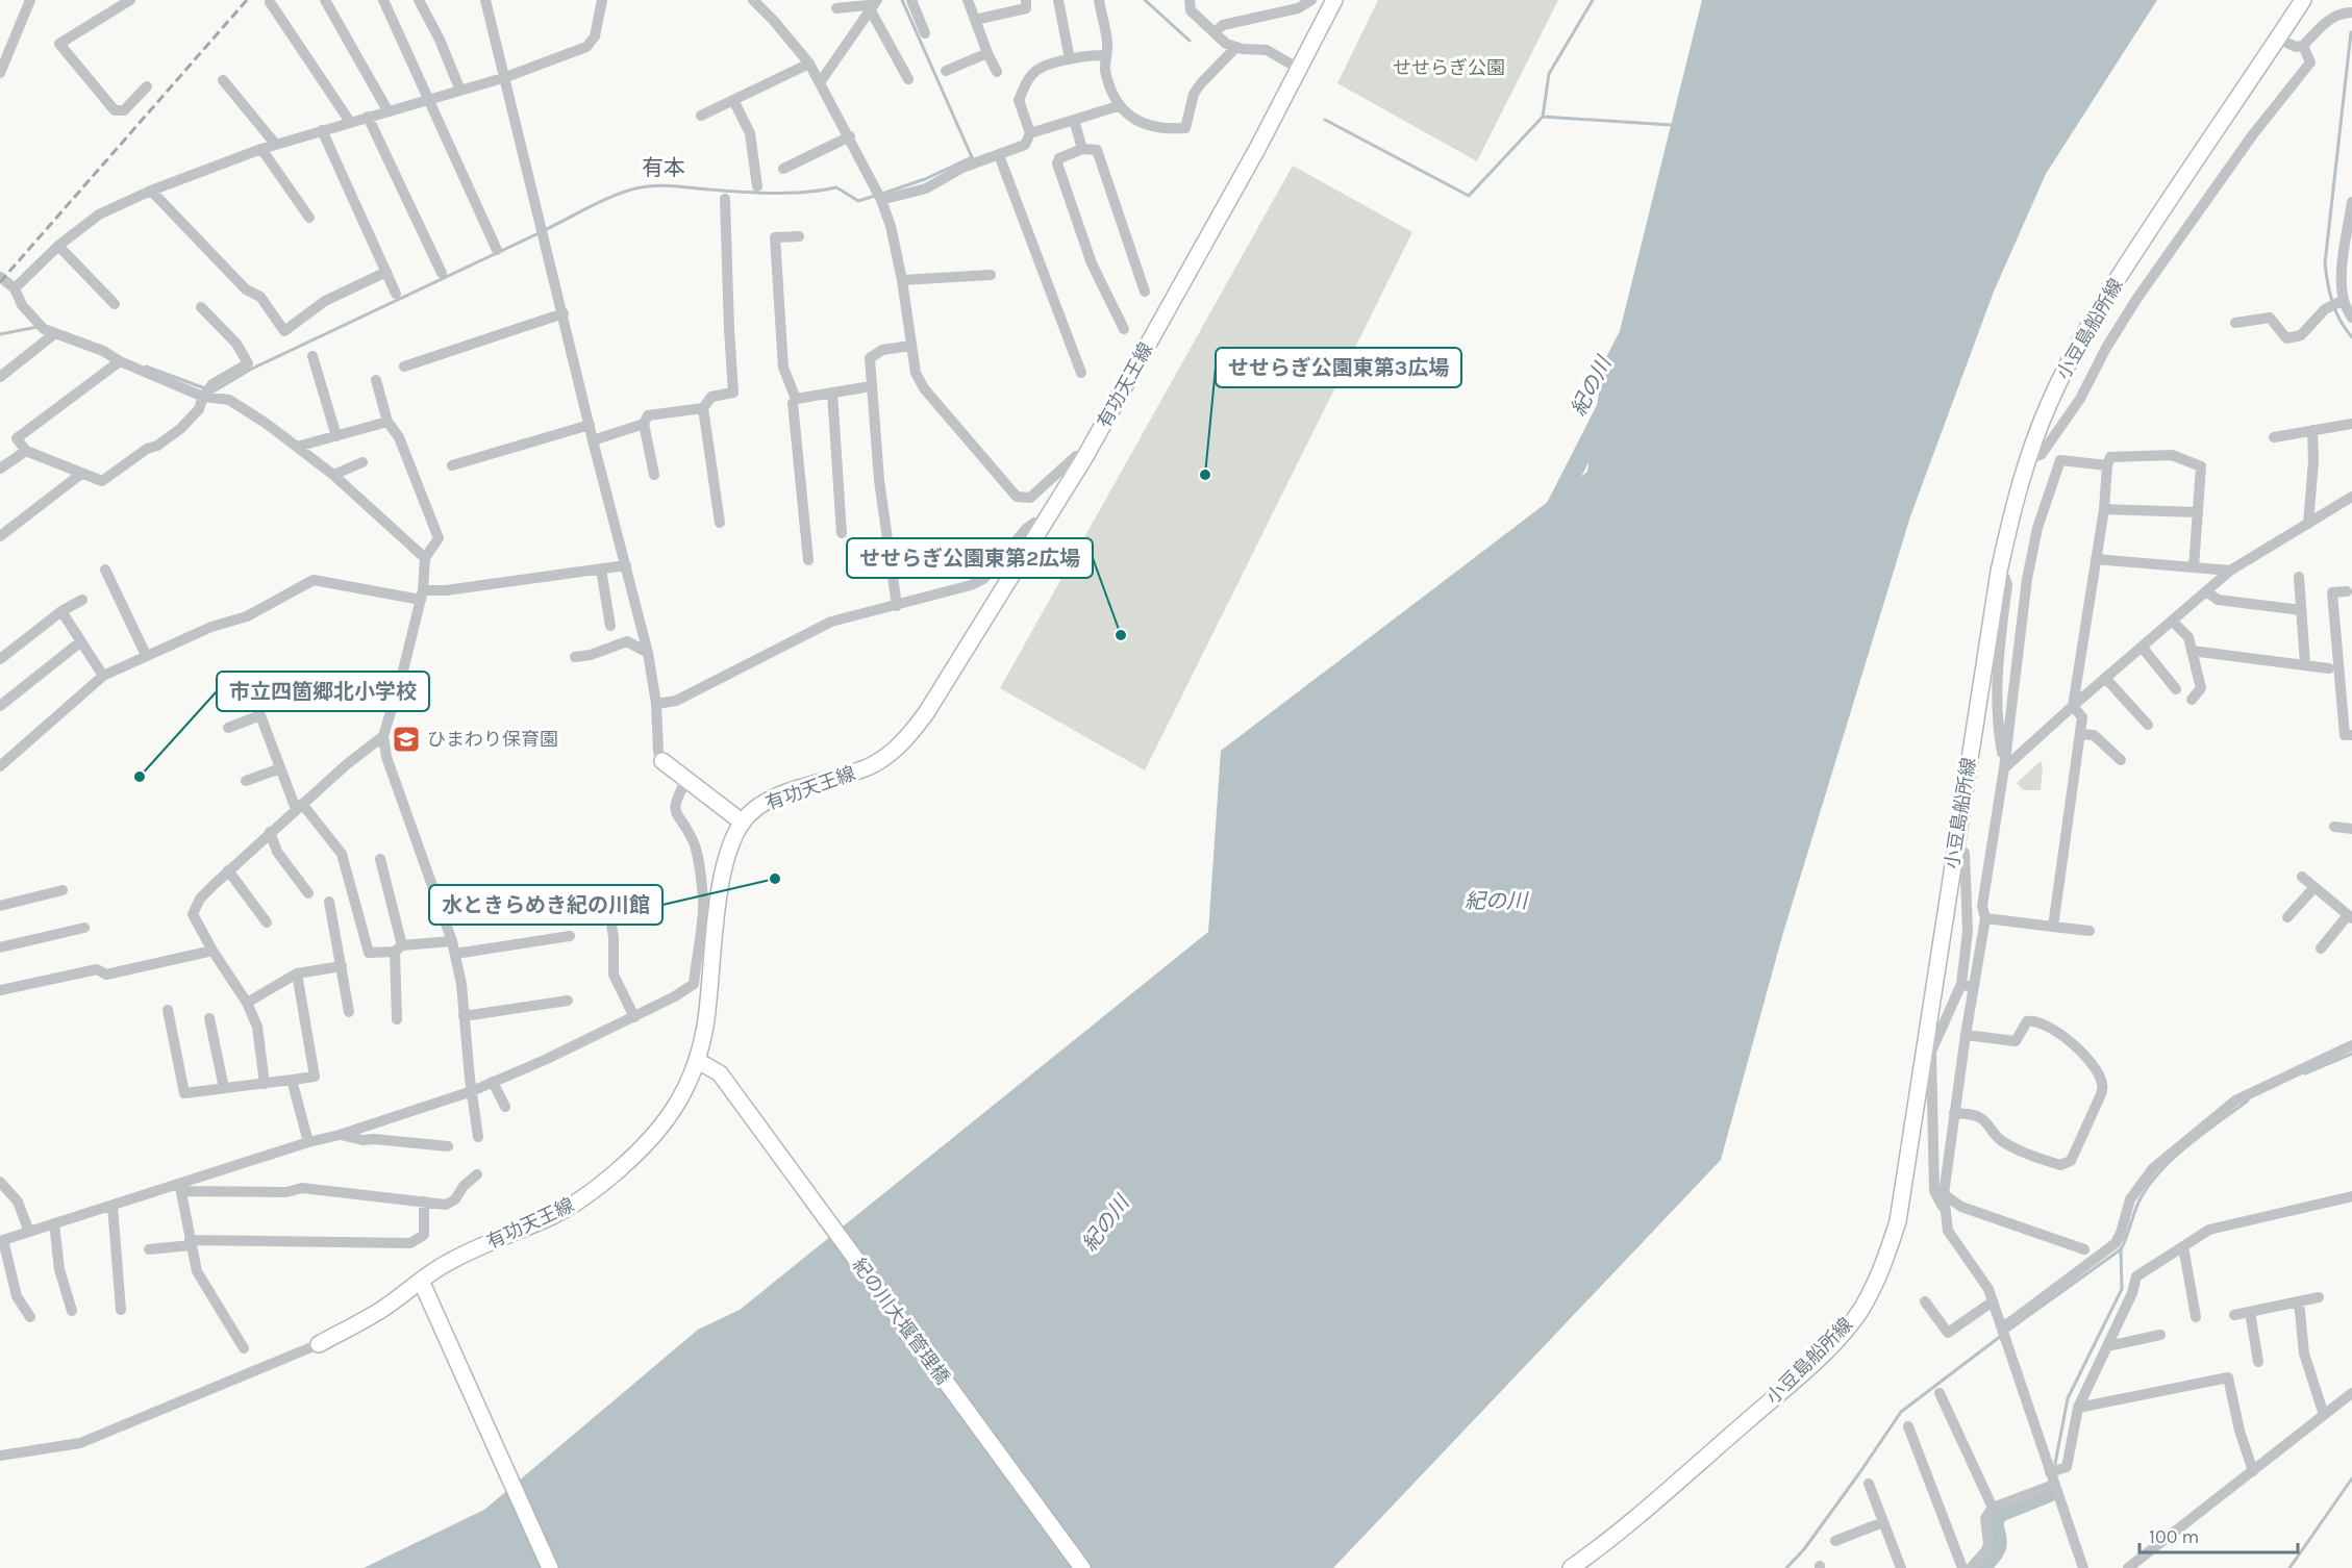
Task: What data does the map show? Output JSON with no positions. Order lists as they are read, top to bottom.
{
  "streets": {
    "main road": ["小豆島船所線", "有功天王線", "紀の川大堰管理橋"]
  },
  "crossings": [
    ["有功天王線", "紀の川大堰管理橋"]
  ],
  "districts": ["有本"],
  "water": ["紀の川"],
  "parks": ["せせらぎ公園"],
  "places": {
    "other": [
      "せせらぎ公園東第3広場",
      "せせらぎ公園東第2広場",
      "市立四箇郷北小学校",
      "水ときらめき紀の川館"
    ],
    "school or university": ["ひまわり保育園"]
  },
  "scale_bar": "100 m"
}
